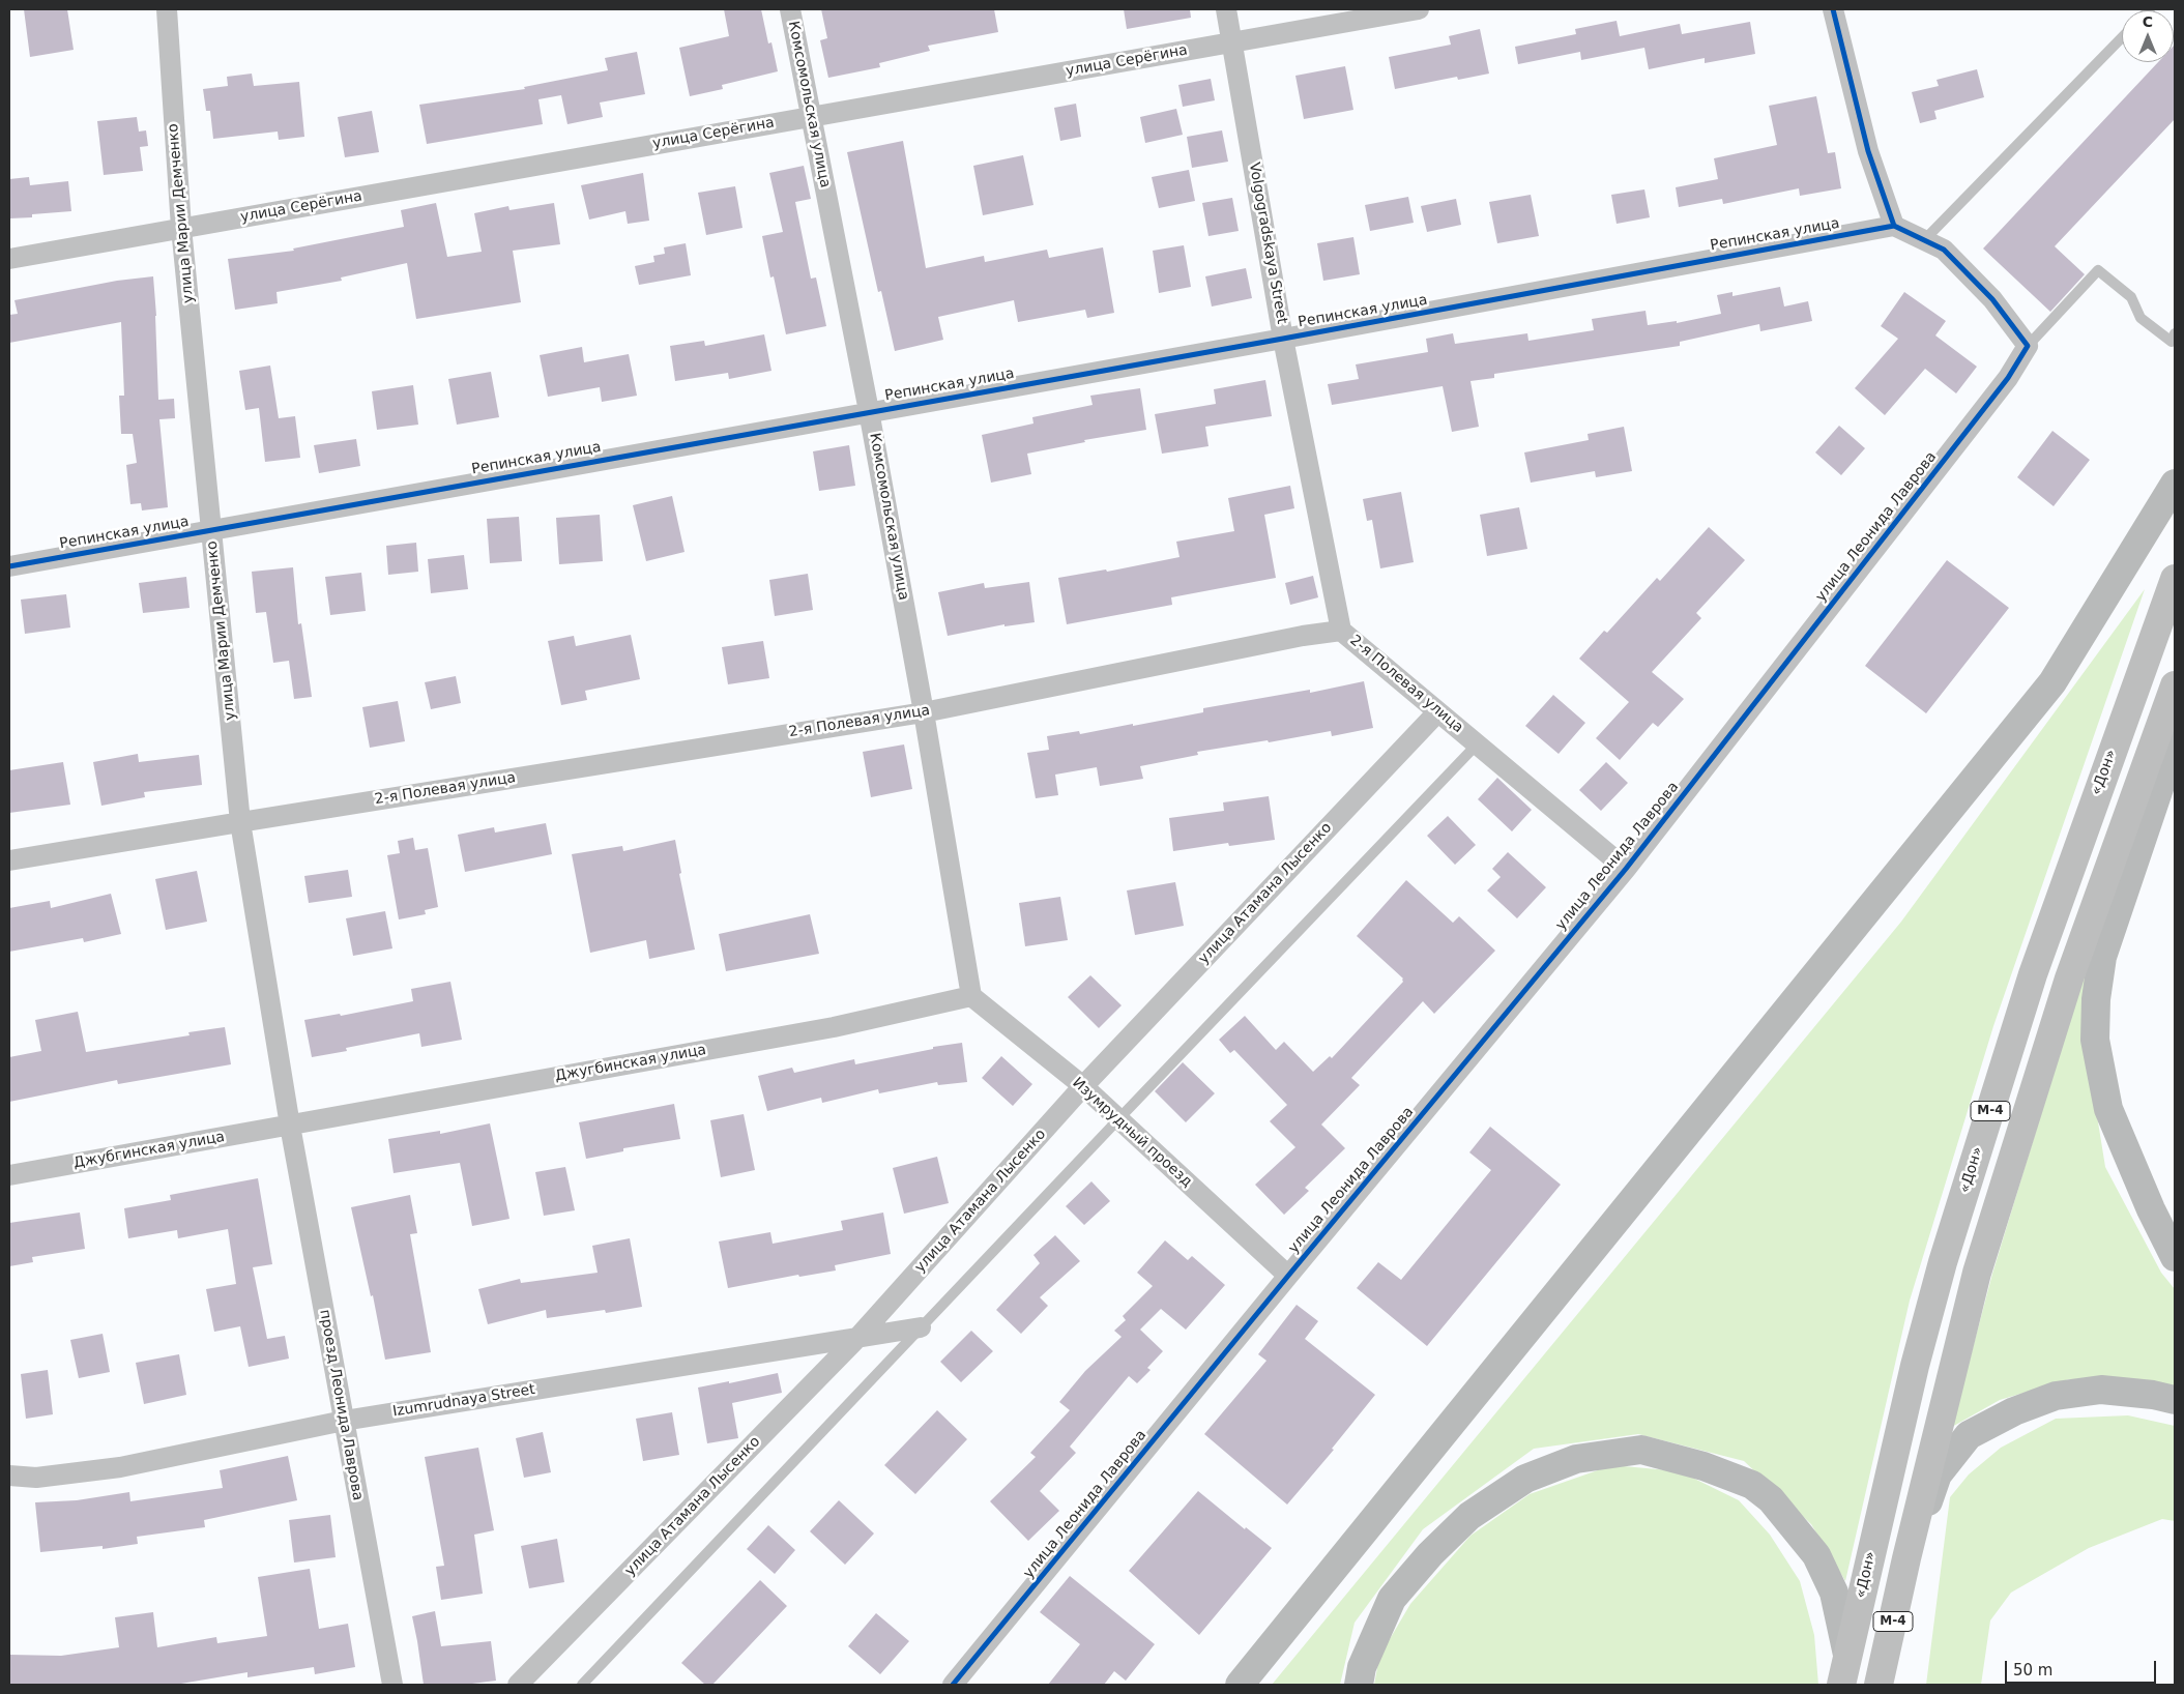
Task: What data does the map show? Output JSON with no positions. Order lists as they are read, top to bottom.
{
  "streets": {
    "highway": ["«Дон»", "М-4"],
    "street": [
      "улица Серёгина",
      "Комсомольская улица",
      "улица Марии Демченко",
      "Репинская улица",
      "Volgogradskaya Street",
      "улица Леонида Лаврова",
      "2-я Полевая улица",
      "улица Атамана Лысенко",
      "Джугбинская улица",
      "Изумрудный проезд",
      "Джубгинская улица",
      "Izumrudnaya Street",
      "проезд Леонида Лаврова"
    ]
  },
  "crossings": [
    ["улица Серёгина", "Комсомольская улица"],
    ["улица Серёгина", "улица Марии Демченко"],
    ["улица Серёгина", "Volgogradskaya Street"],
    ["Комсомольская улица", "Репинская улица"],
    ["Комсомольская улица", "2-я Полевая улица"],
    ["Комсомольская улица", "Джугбинская улица"],
    ["Комсомольская улица", "Изумрудный проезд"],
    ["улица Марии Демченко", "Репинская улица"],
    ["улица Марии Демченко", "2-я Полевая улица"],
    ["улица Марии Демченко", "Джугбинская улица"],
    ["улица Марии Демченко", "Джубгинская улица"],
    ["улица Марии Демченко", "проезд Леонида Лаврова"],
    ["Репинская улица", "Volgogradskaya Street"],
    ["Volgogradskaya Street", "2-я Полевая улица"],
    ["улица Леонида Лаврова", "2-я Полевая улица"],
    ["улица Леонида Лаврова", "Изумрудный проезд"],
    ["2-я Полевая улица", "улица Атамана Лысенко"],
    ["улица Атамана Лысенко", "Изумрудный проезд"],
    ["улица Атамана Лысенко", "Izumrudnaya Street"],
    ["Джугбинская улица", "Изумрудный проезд"],
    ["Джугбинская улица", "Джубгинская улица"],
    ["Джугбинская улица", "проезд Леонида Лаврова"],
    ["Джубгинская улица", "проезд Леонида Лаврова"],
    ["Izumrudnaya Street", "проезд Леонида Лаврова"]
  ],
  "scale_bar": "50 m",
  "north": "top"
}
